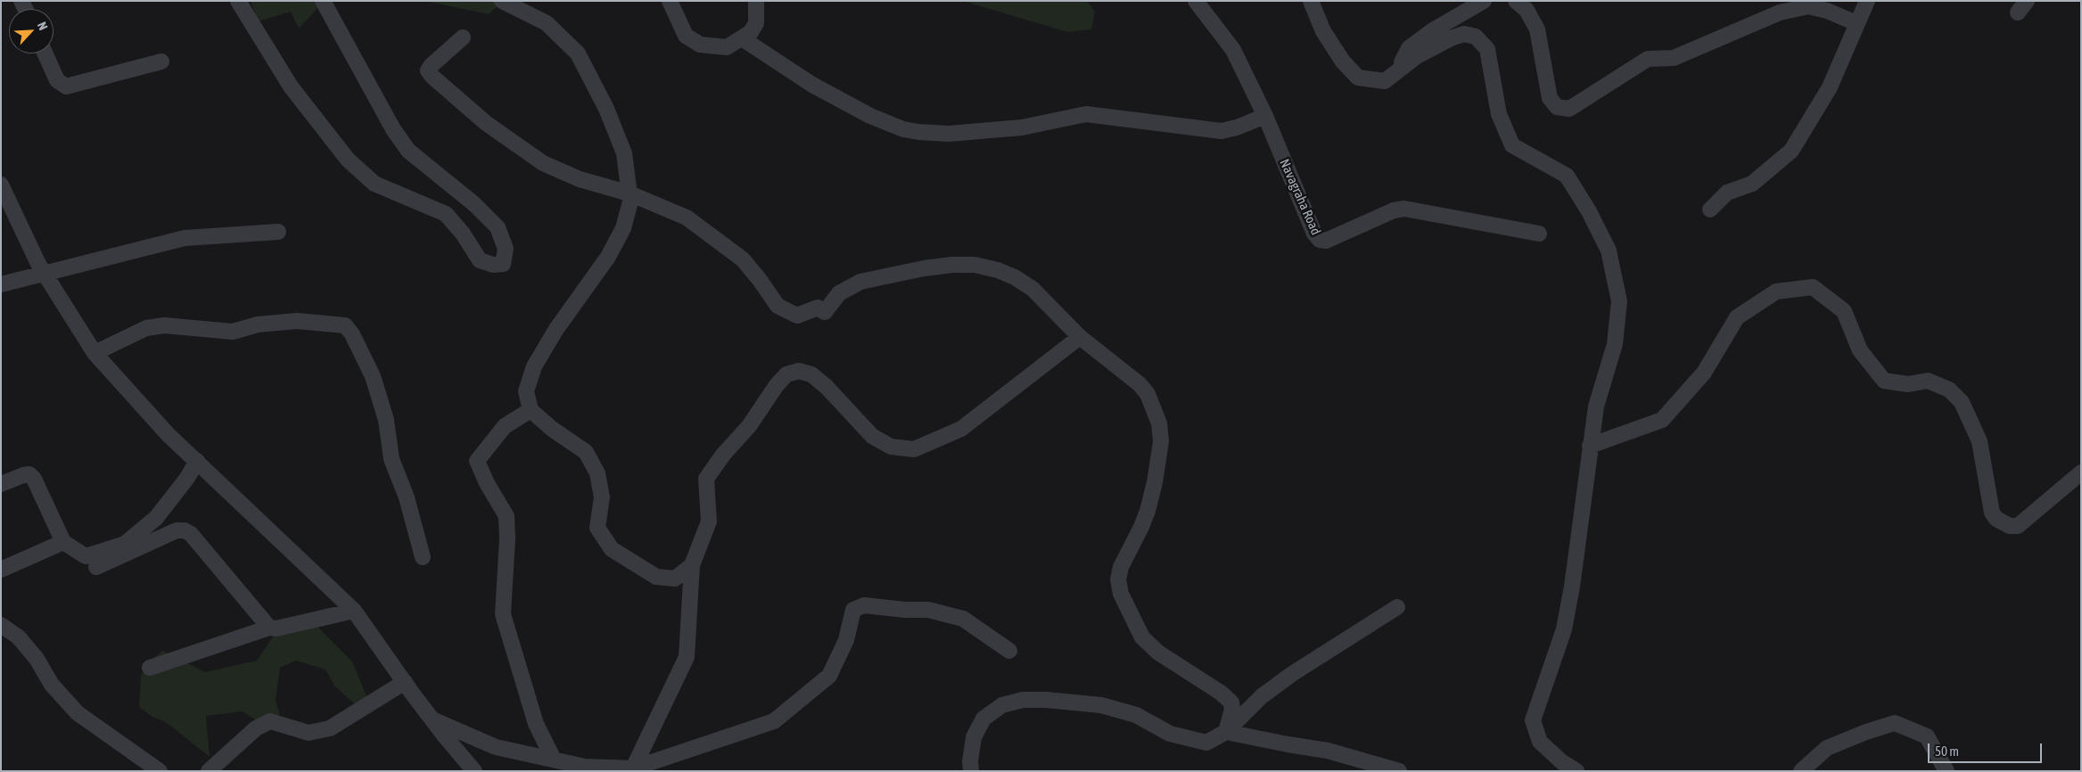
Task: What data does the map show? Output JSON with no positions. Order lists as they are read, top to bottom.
{
  "streets": {
    "street": ["Navagraha Road"]
  },
  "scale_bar": "50 m",
  "north": "top right"
}
